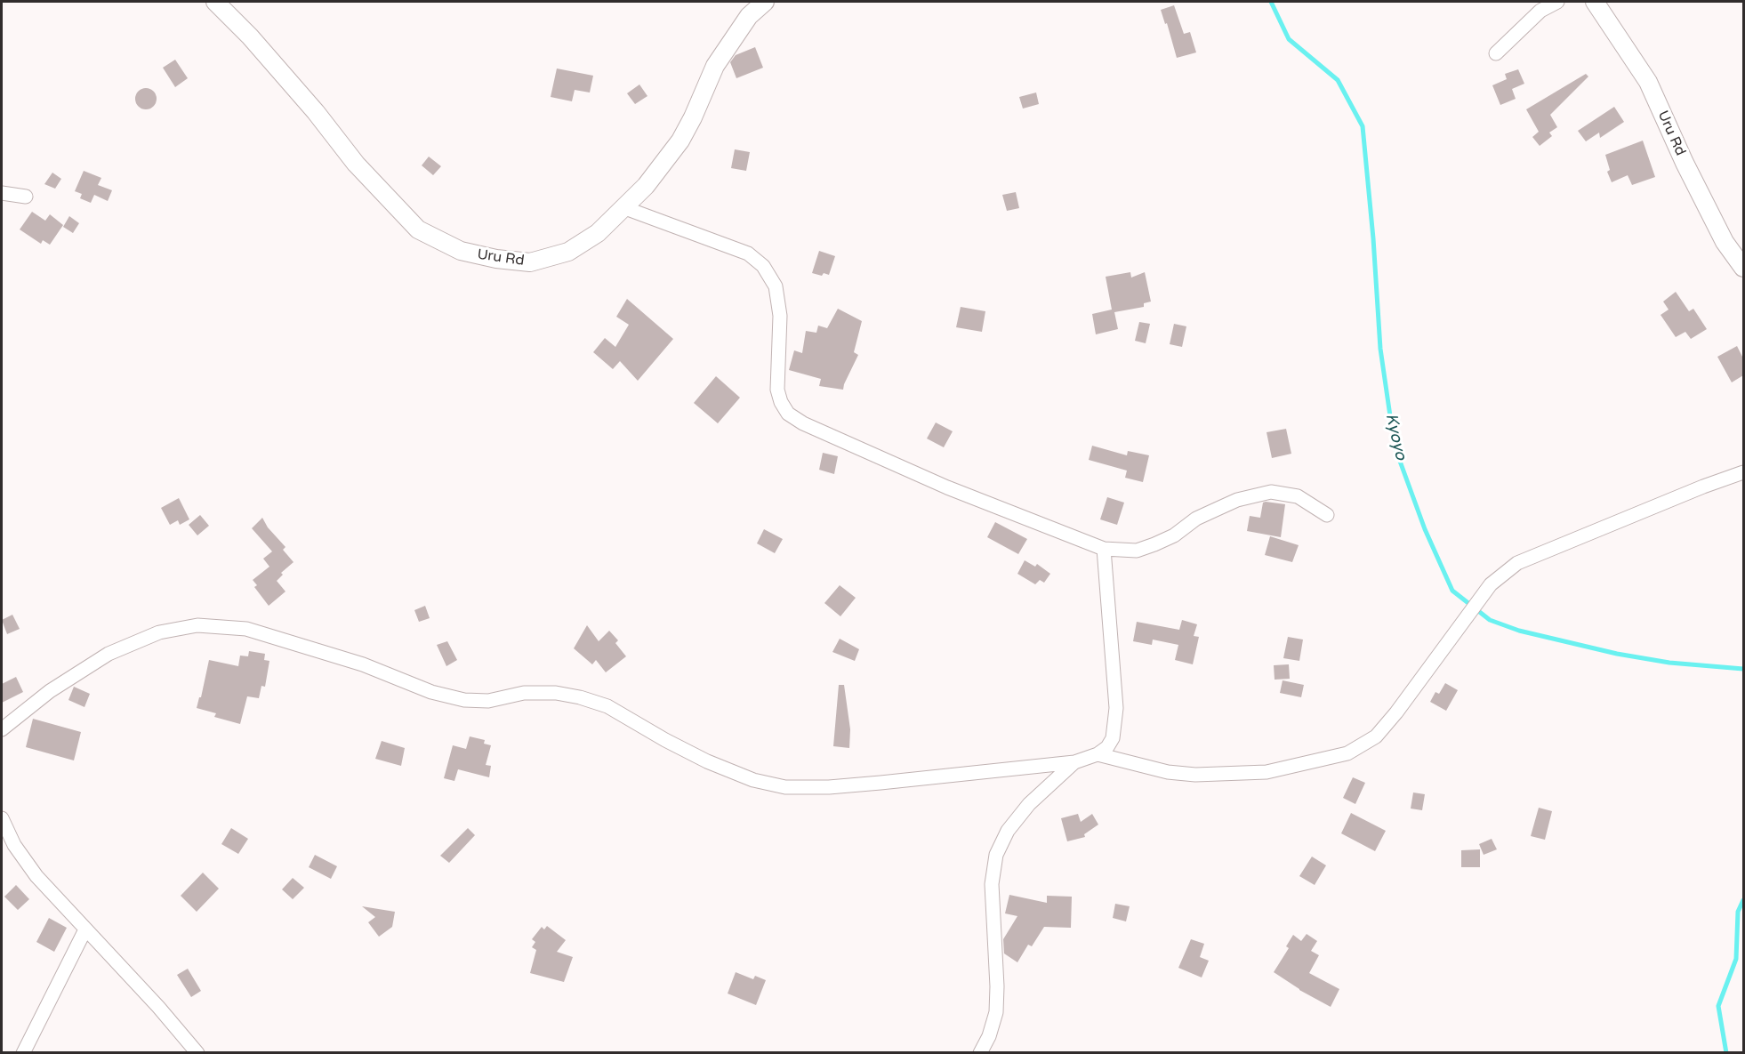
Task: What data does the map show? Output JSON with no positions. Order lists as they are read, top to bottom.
{
  "streets": {
    "street": ["Uru Rd"]
  },
  "water": ["Kyoyo"]
}
